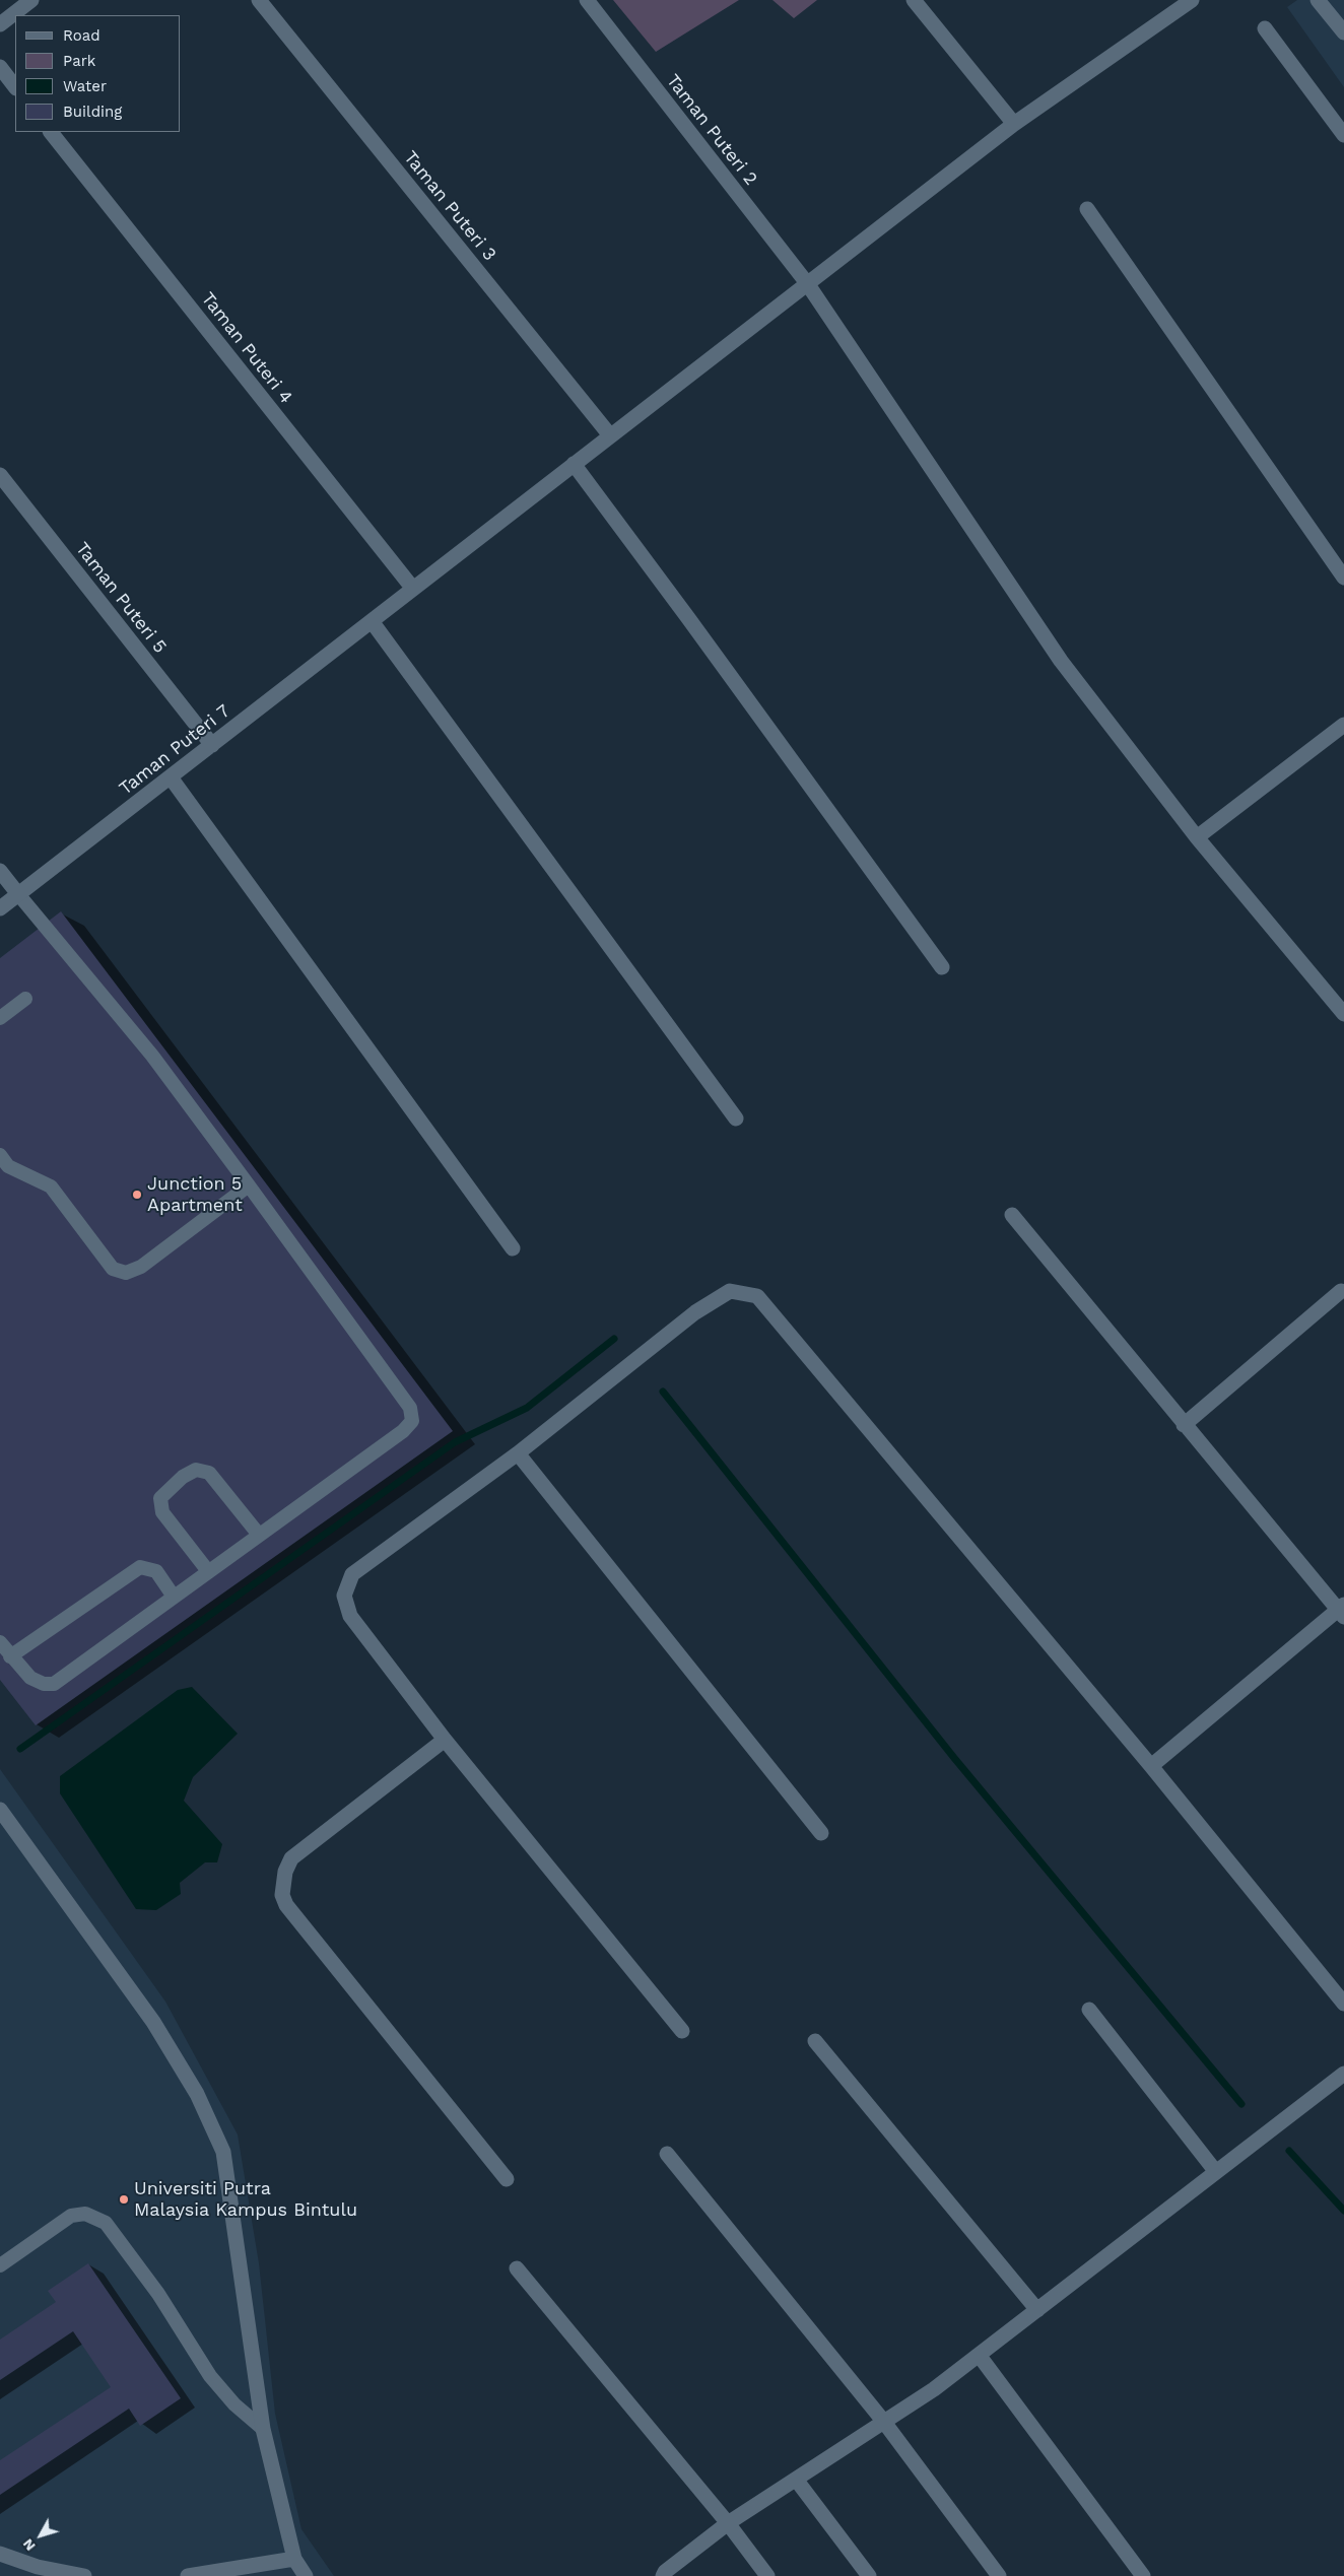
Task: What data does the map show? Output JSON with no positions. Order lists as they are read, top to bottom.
{
  "streets": {
    "street": [
      "Taman Puteri 2",
      "Taman Puteri 3",
      "Taman Puteri 4",
      "Taman Puteri 5",
      "Taman Puteri 7"
    ]
  },
  "crossings": [
    ["Taman Puteri 2", "Taman Puteri 7"],
    ["Taman Puteri 3", "Taman Puteri 7"],
    ["Taman Puteri 4", "Taman Puteri 7"],
    ["Taman Puteri 5", "Taman Puteri 7"]
  ],
  "places": ["Junction 5 Apartment", "Universiti Putra Malaysia Kampus Bintulu"],
  "legend": [
    "Road",
    "Park",
    "Water",
    "Building"
  ],
  "north": "bottom left"
}
